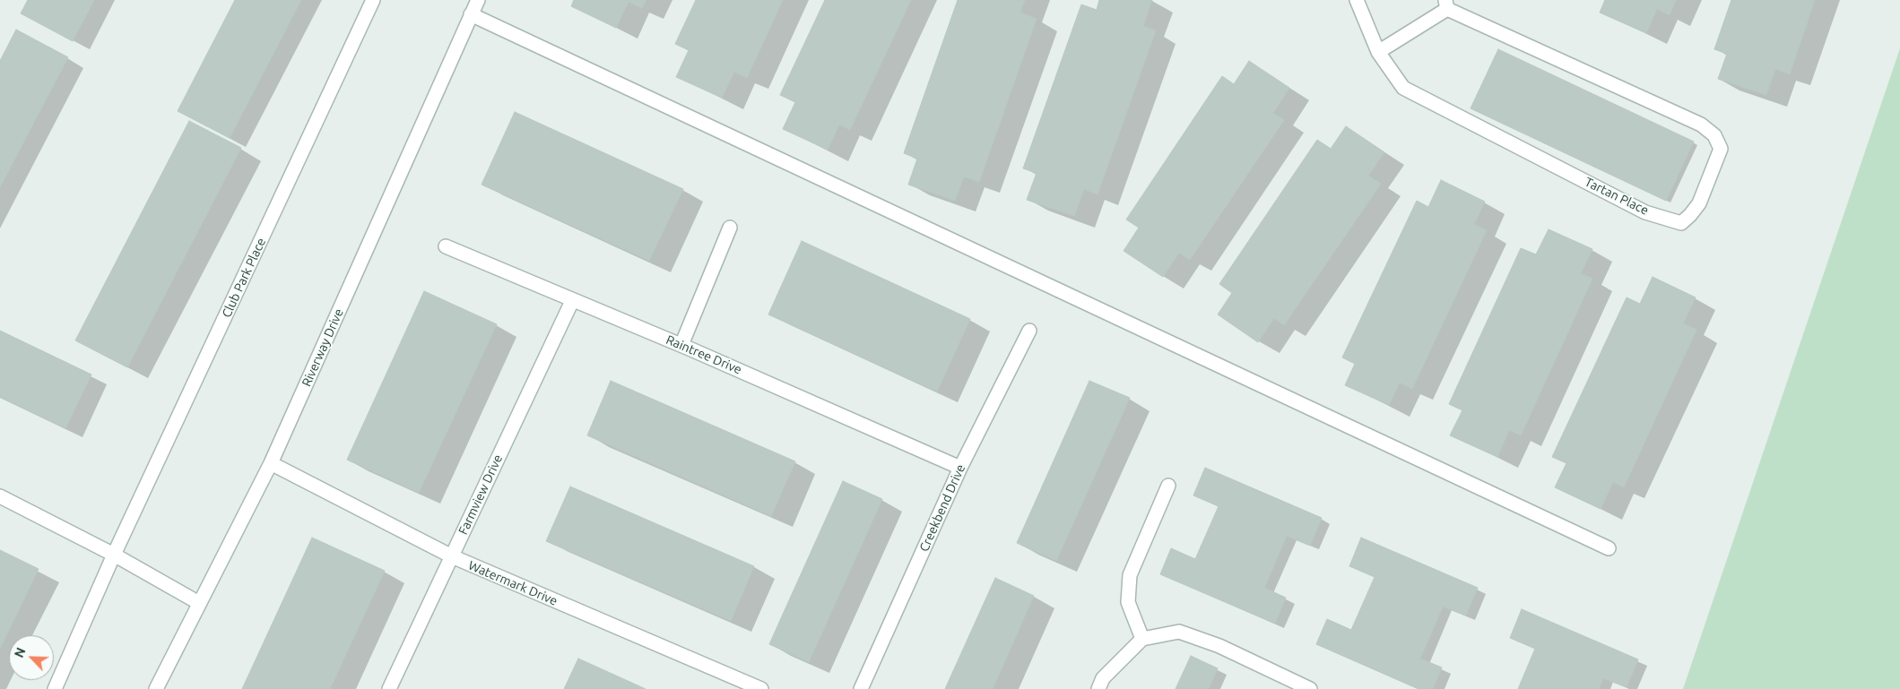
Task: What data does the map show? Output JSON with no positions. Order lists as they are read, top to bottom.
{
  "streets": {
    "street": [
      "Tartan Place",
      "Club Park Place",
      "Riverway Drive",
      "Raintree Drive",
      "Farmview Drive",
      "Creekbend Drive",
      "Watermark Drive"
    ]
  },
  "crossings": [
    ["Riverway Drive", "Watermark Drive"],
    ["Raintree Drive", "Farmview Drive"],
    ["Raintree Drive", "Creekbend Drive"],
    ["Farmview Drive", "Watermark Drive"]
  ],
  "north": "top left"
}
